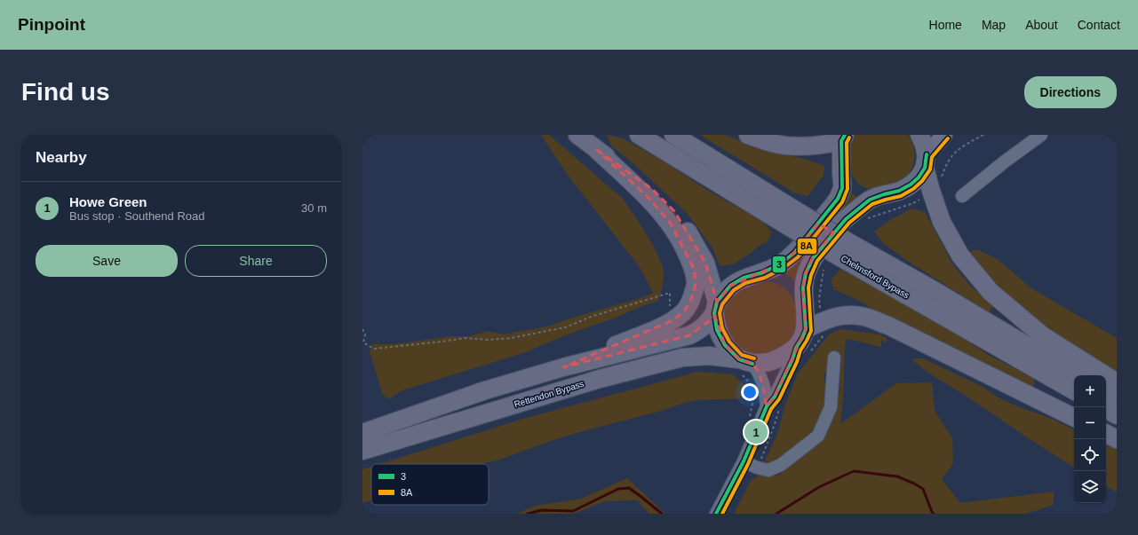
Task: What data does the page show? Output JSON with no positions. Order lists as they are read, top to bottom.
{
  "streets": {
    "highway": ["Chelmsford Bypass", "Rettendon Bypass"]
  },
  "lines": ["transit line 3", "transit line 8A"],
  "legend": ["3", "8A"],
  "page": {
    "header": "Pinpoint",
    "nav": [
      "Home",
      "Map",
      "About",
      "Contact"
    ],
    "buttons": [
      "Directions",
      ["Save", "Share"]
    ],
    "title": "Find us",
    "heading": "Nearby",
    "list": [
      {
        "mark": "1",
        "name": "Howe Green",
        "note": "Bus stop · Southend Road",
        "value": "30 m"
      }
    ],
    "map_buttons": ["+", "−"],
    "pins": "1"
  }
}
